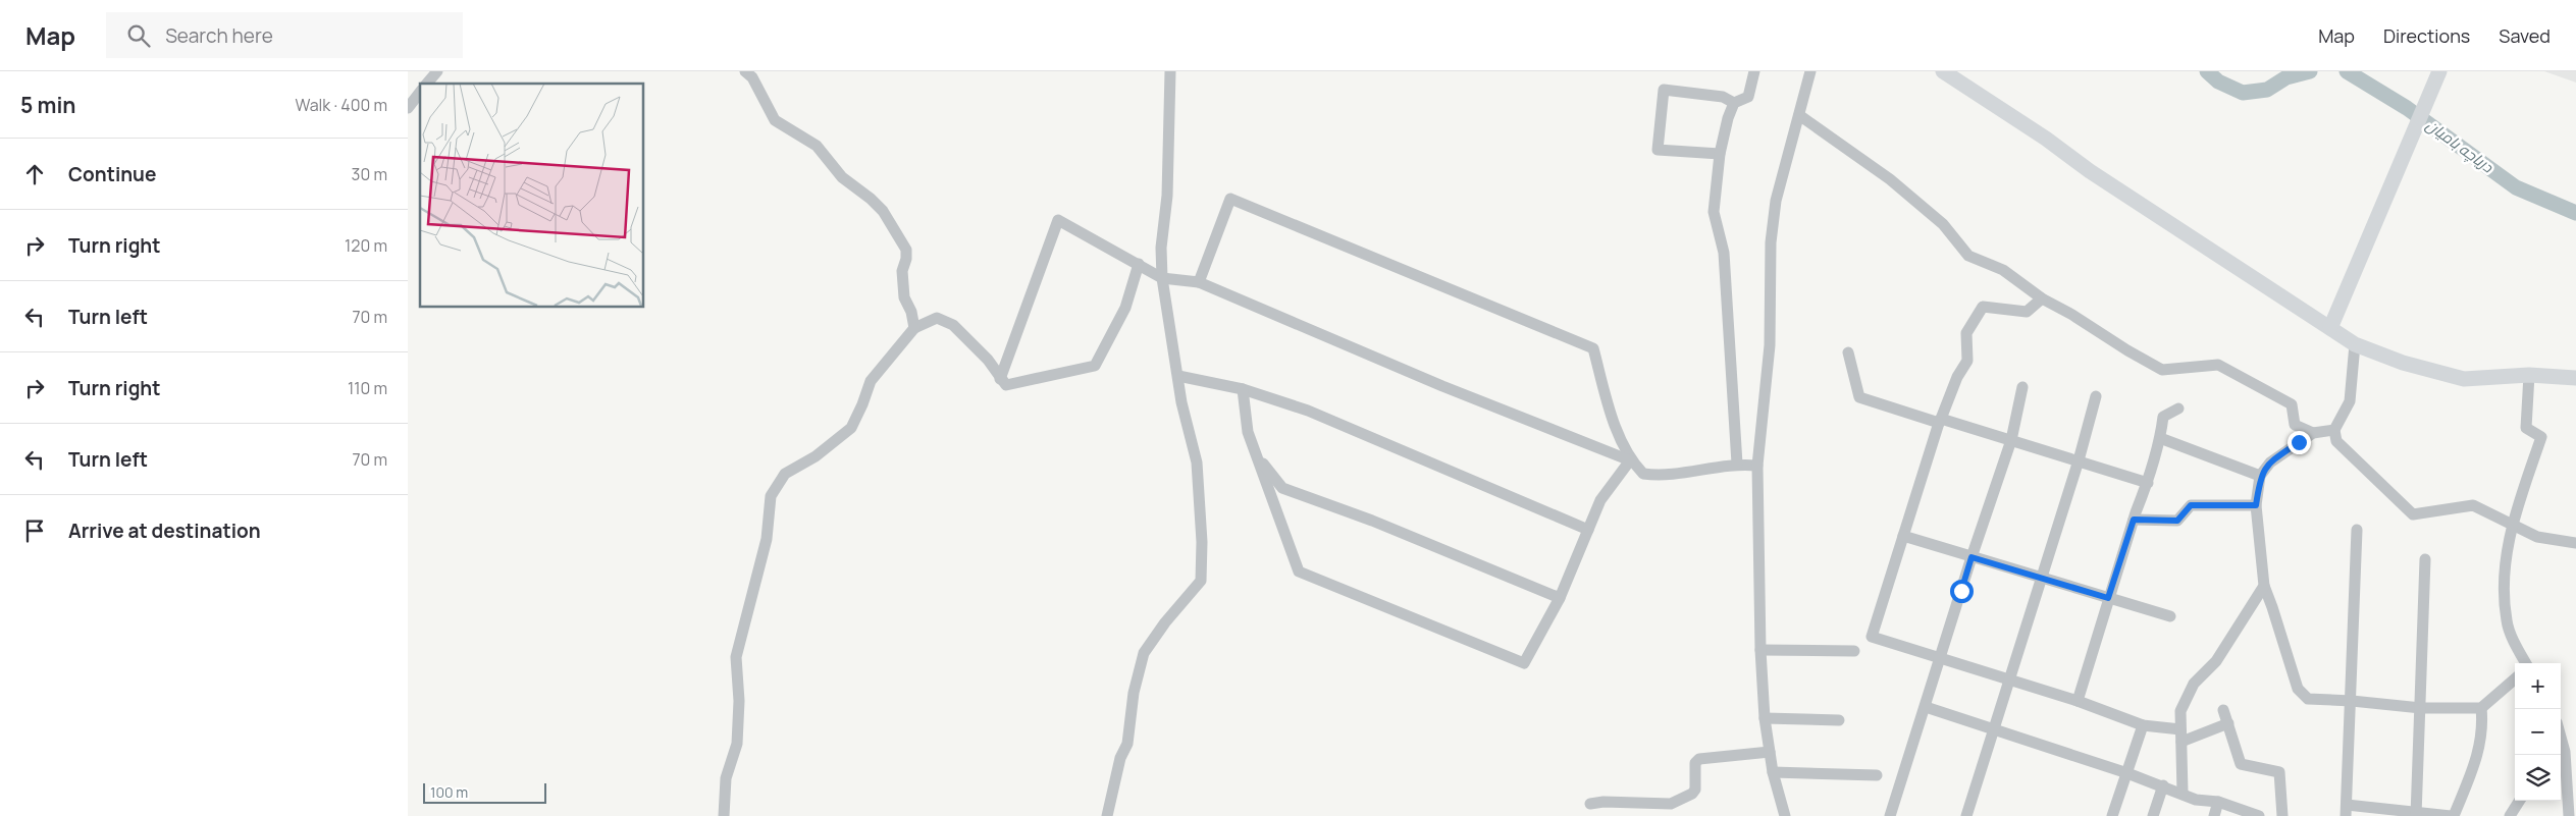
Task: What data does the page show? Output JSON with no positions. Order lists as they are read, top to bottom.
{
  "water": ["دریاچه بامیان"],
  "scale_bar": "100 m",
  "page": {
    "header": "Map",
    "search": "Search here",
    "nav": ["Map", "Directions", "Saved"],
    "heading": ["5 min", "Walk · 400 m"],
    "list": [
      ["Continue", "30 m"],
      ["Turn right", "120 m"],
      ["Turn left", "70 m"],
      ["Turn right", "110 m"],
      ["Turn left", "70 m"],
      "Arrive at destination"
    ],
    "map_buttons": ["+", "−"],
    "scale": "100 m"
  }
}
